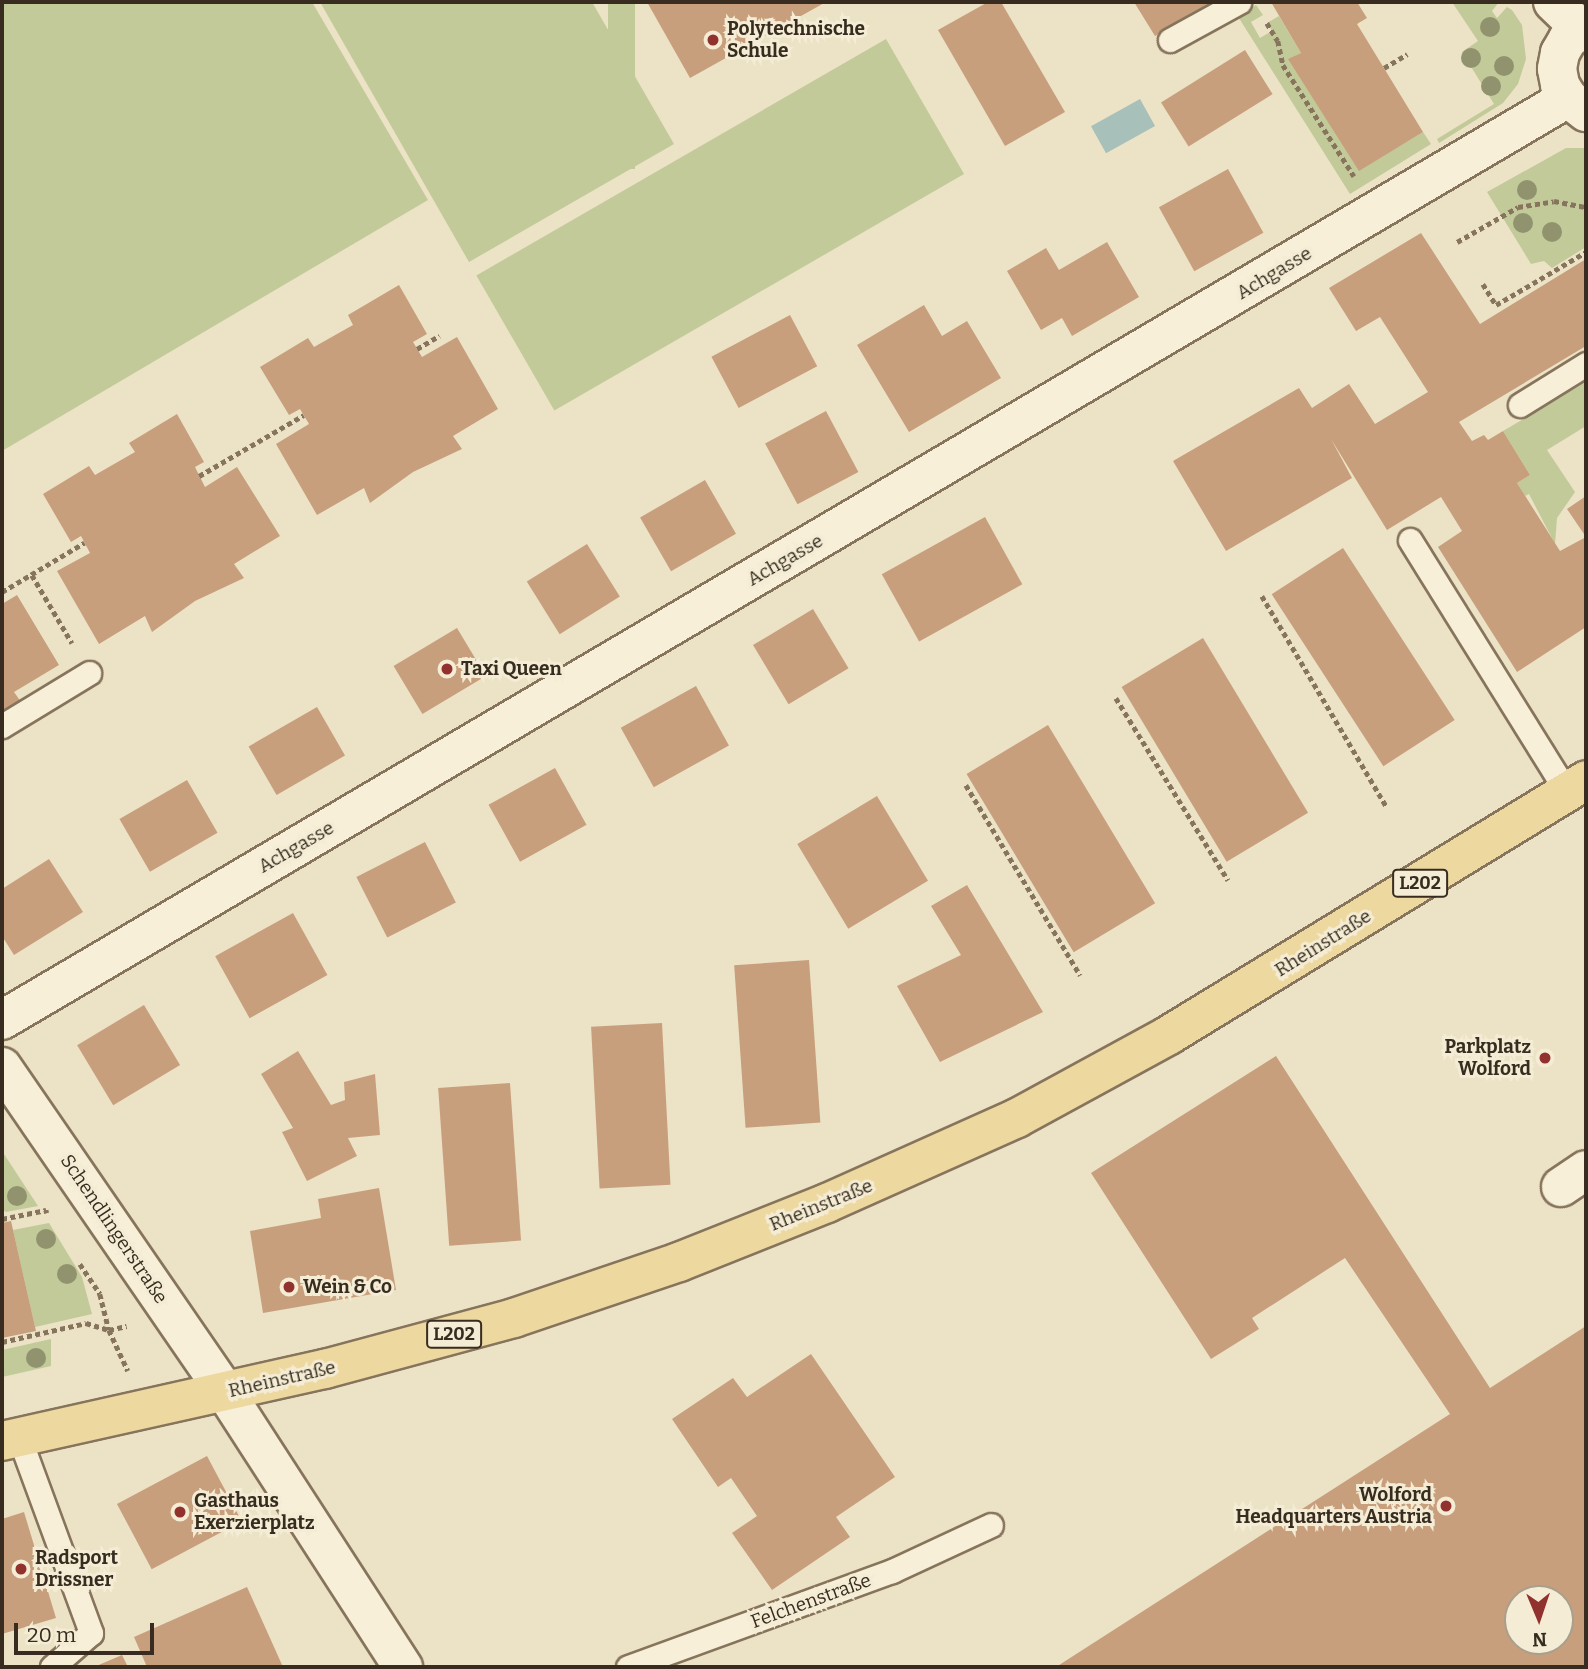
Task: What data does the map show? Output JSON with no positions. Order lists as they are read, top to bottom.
{
  "streets": {
    "main road": ["L202", "Rheinstraße"],
    "street": ["Achgasse", "Schendlingerstraße"],
    "lane": ["Felchenstraße"]
  },
  "crossings": [
    ["Rheinstraße", "Schendlingerstraße"]
  ],
  "places": [
    "Polytechnische Schule",
    "Taxi Queen",
    "Parkplatz Wolford",
    "Wein & Co",
    "Wolford Headquarters Austria",
    "Gasthaus Exerzierplatz",
    "Radsport Drissner"
  ],
  "scale_bar": "20 m",
  "north": "bottom"
}
